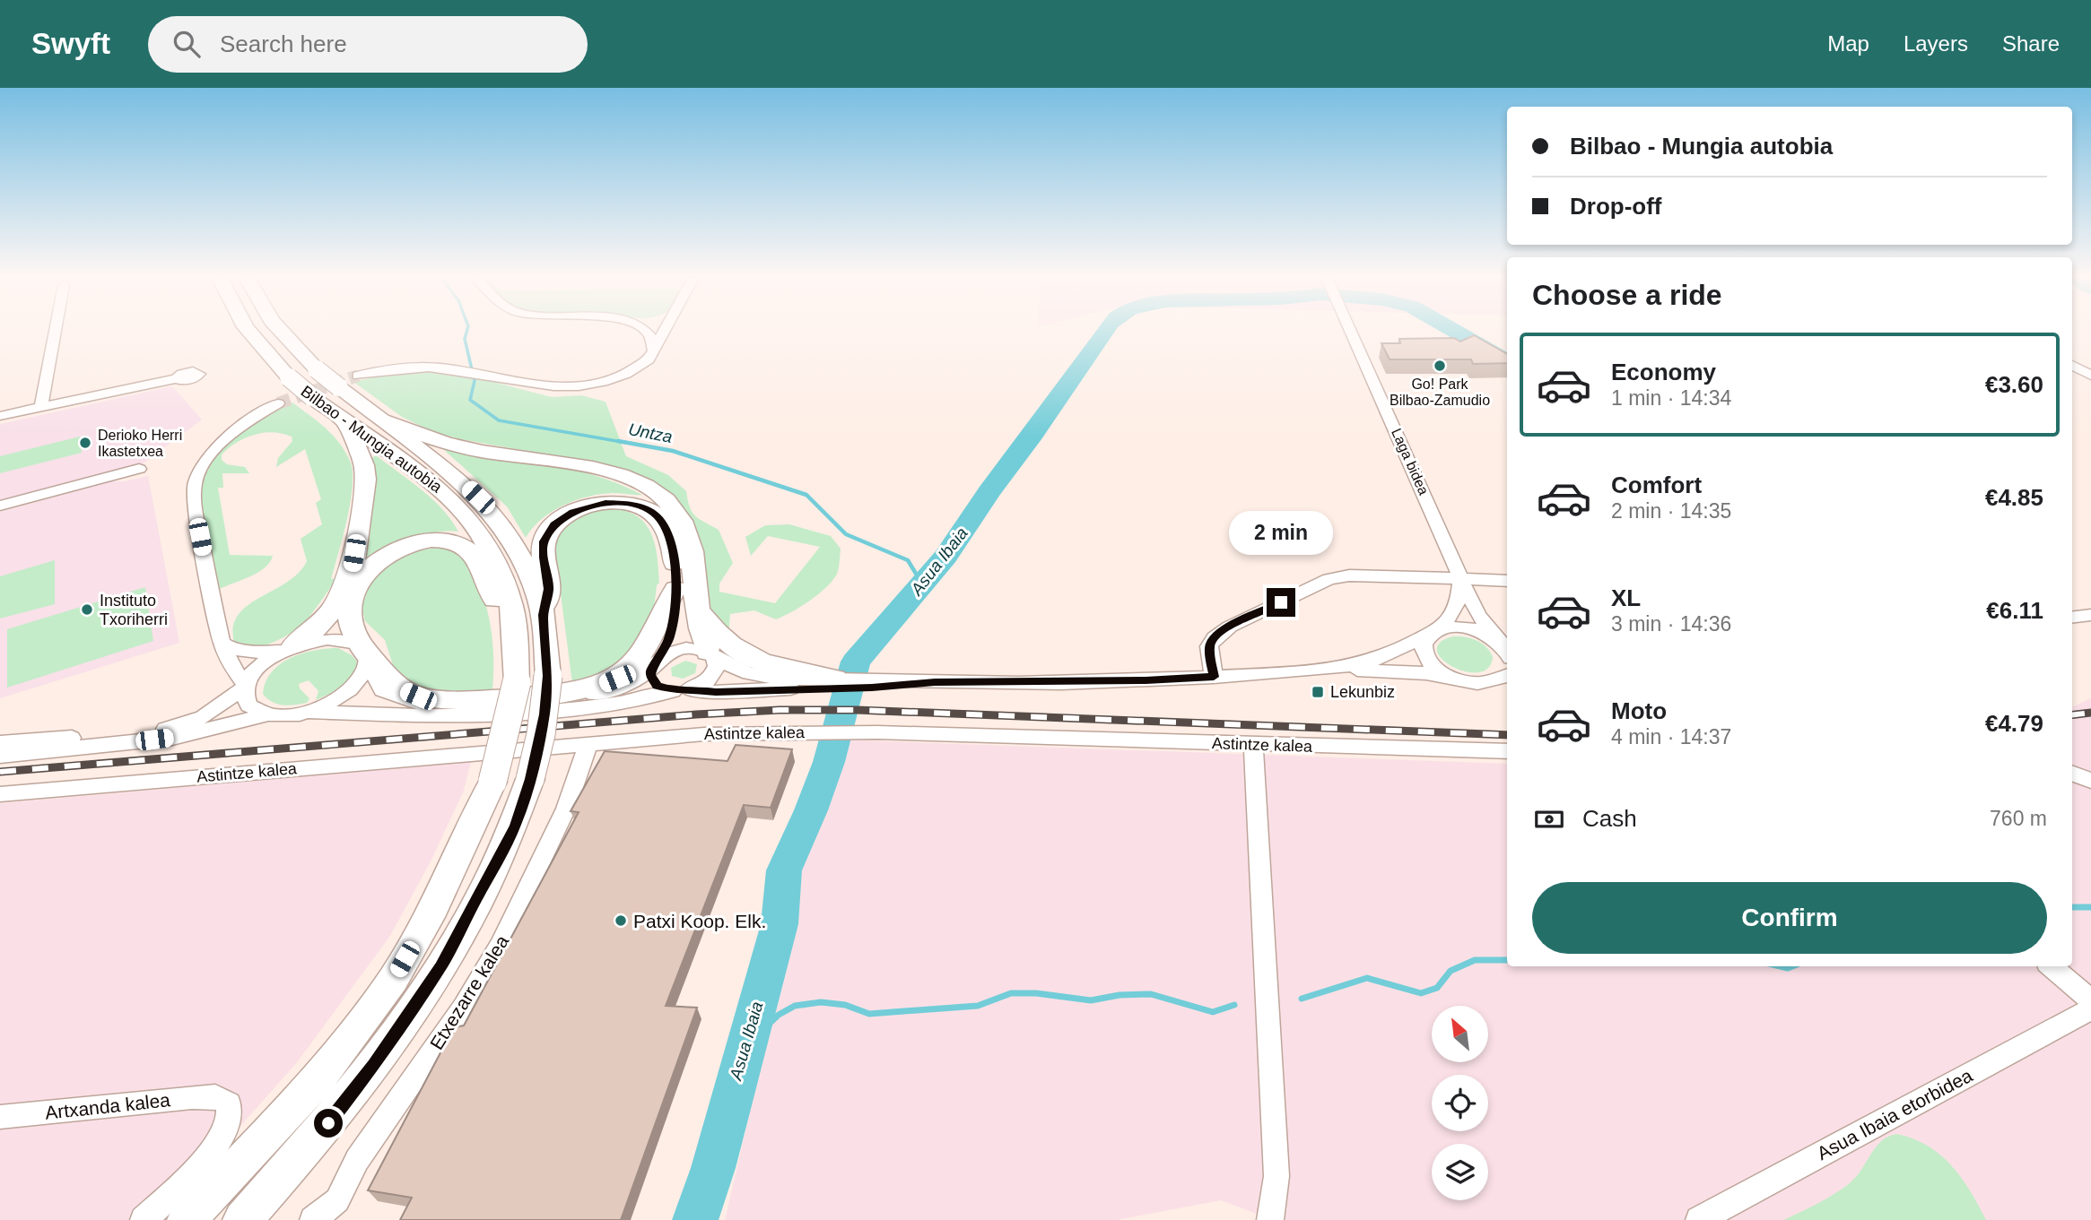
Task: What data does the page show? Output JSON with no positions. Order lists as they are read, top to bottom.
{
  "streets": {
    "highway": ["Bilbao - Mungia autobia"],
    "street": [
      "Laga bidea",
      "Astintze kalea",
      "Etxezarre kalea",
      "Artxanda kalea",
      "Asua Ibaia etorbidea"
    ]
  },
  "crossings": [
    ["Astintze kalea", "Etxezarre kalea"]
  ],
  "water": ["Untza", "Asua Ibaia"],
  "places": {
    "other": [
      "Go! Park Bilbao-Zamudio",
      "Derioko Herri Ikastetxea",
      "Instituto Txoriherri",
      "Patxi Koop. Elk."
    ],
    "transit": ["Lekunbiz"]
  },
  "north": "top left",
  "page": {
    "header": "Swyft",
    "search": "Search here",
    "nav": ["Map", "Layers", "Share"],
    "banner": ["Bilbao - Mungia autobia", "Drop-off"],
    "heading": "Choose a ride",
    "list": [
      {
        "name": "Economy",
        "note": "1 min · 14:34",
        "value": "€3.60"
      },
      {
        "name": "Comfort",
        "note": "2 min · 14:35",
        "value": "€4.85"
      },
      {
        "name": "XL",
        "note": "3 min · 14:36",
        "value": "€6.11"
      },
      {
        "name": "Moto",
        "note": "4 min · 14:37",
        "value": "€4.79"
      }
    ],
    "bubble": "2 min",
    "pay": ["Cash", "760 m"],
    "buttons": "Confirm"
  }
}
